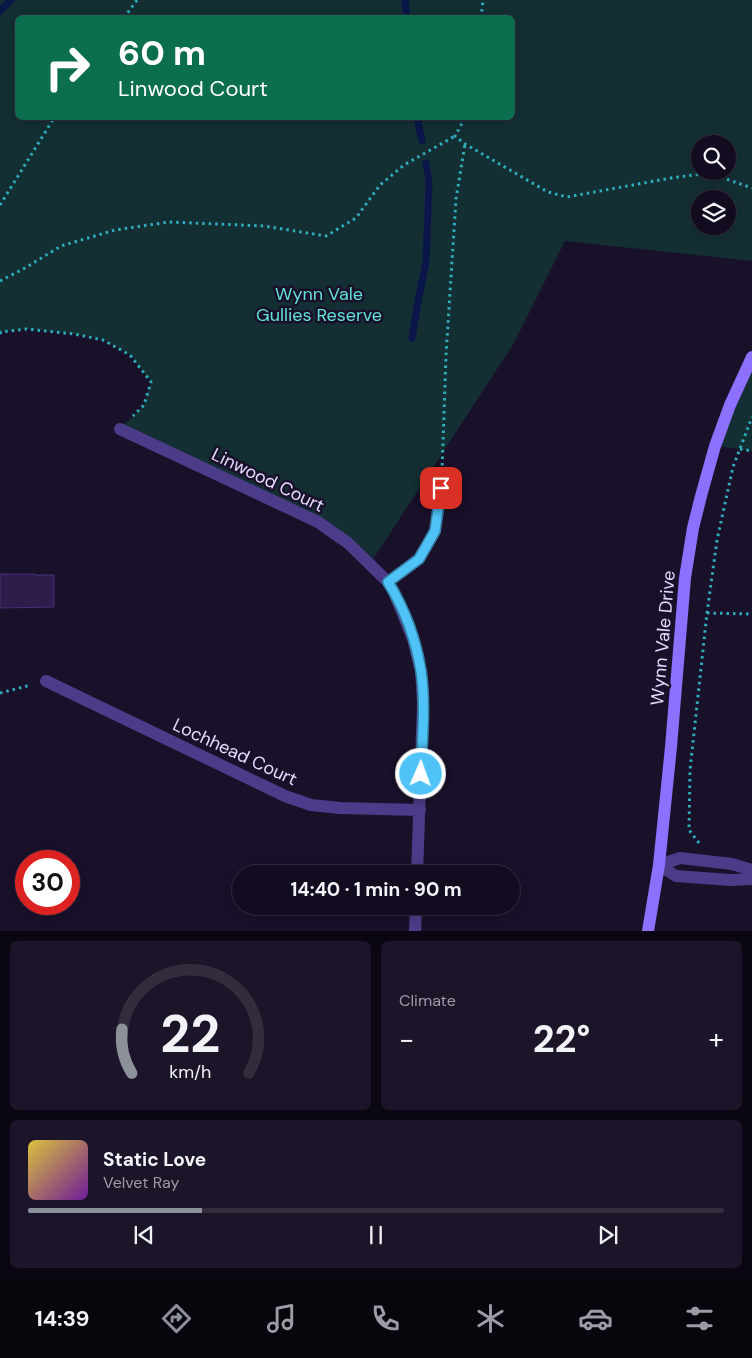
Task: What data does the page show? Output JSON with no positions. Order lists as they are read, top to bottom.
{
  "streets": {
    "main road": ["Wynn Vale Drive"],
    "street": ["Linwood Court", "Lochhead Court"]
  },
  "crossings": [
    ["Linwood Court", "Lochhead Court"]
  ],
  "parks": ["Wynn Vale Gullies Reserve"],
  "page": {
    "turn": ["60 m", "Linwood Court"],
    "limit": "30",
    "trip": "14:40 · 1 min · 90 m",
    "tile": "Climate",
    "heat": ["−", "22°", "+"],
    "song": ["Static Love", "Velvet Ray"],
    "tabs": "14:39",
    "gauge": ["22", "km/h"]
  }
}
